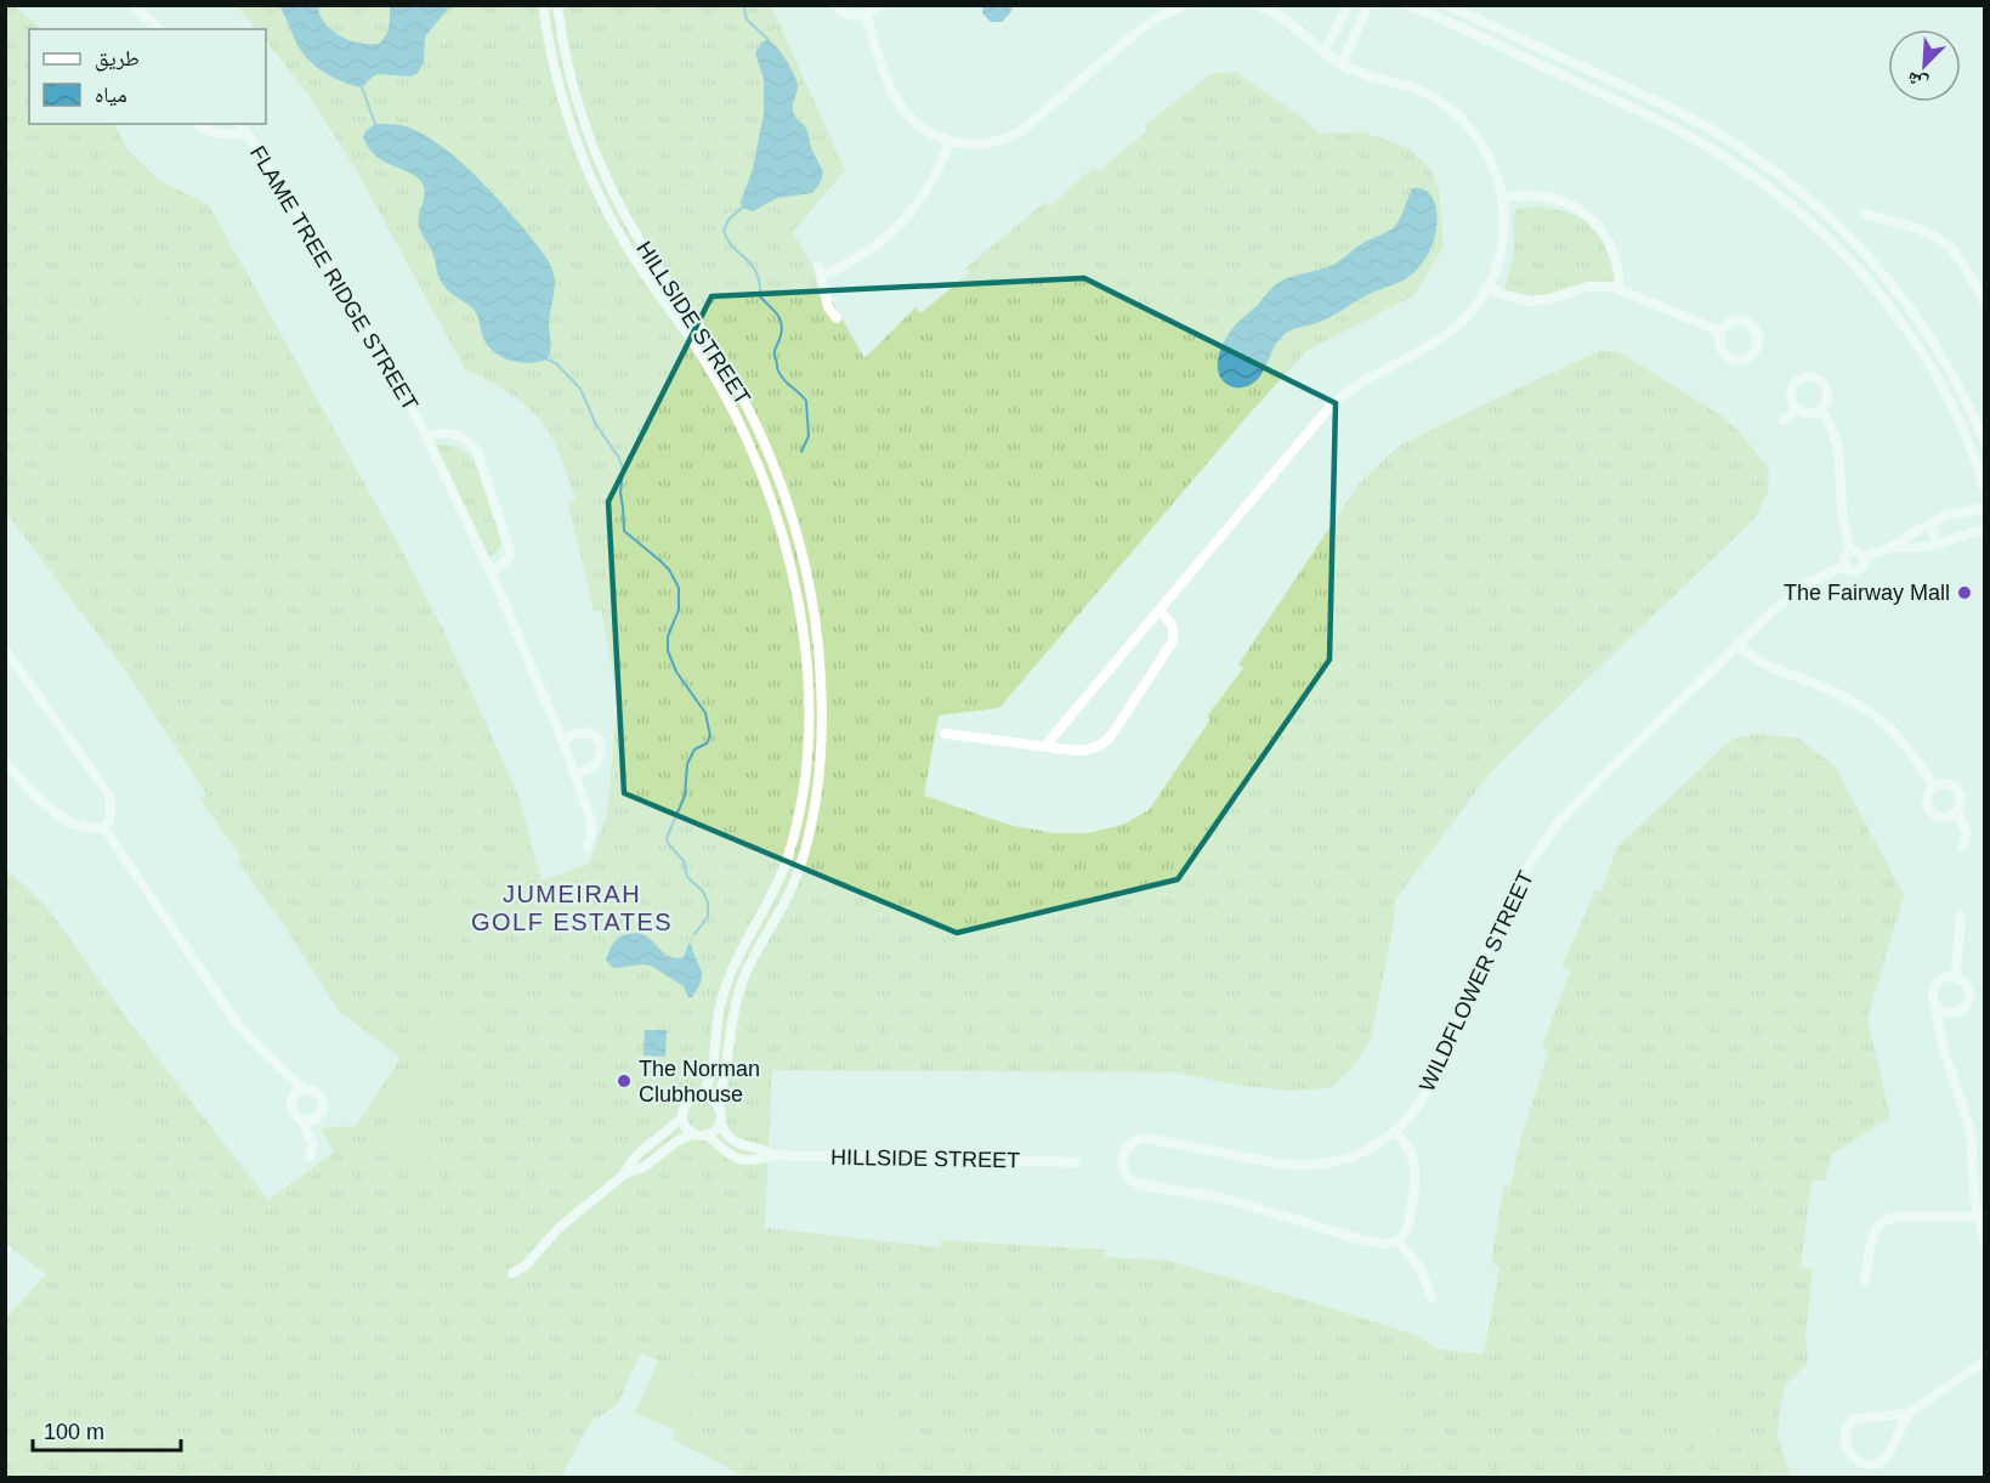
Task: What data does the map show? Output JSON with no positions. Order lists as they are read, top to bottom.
{
  "streets": {
    "street": ["FLAME TREE RIDGE STREET", "HILLSIDE STREET", "WILDFLOWER STREET"]
  },
  "districts": ["JUMEIRAH GOLF ESTATES"],
  "places": ["The Fairway Mall", "The Norman Clubhouse"],
  "legend": ["طريق", "مياه"],
  "scale_bar": "100 m",
  "north": "bottom left"
}
